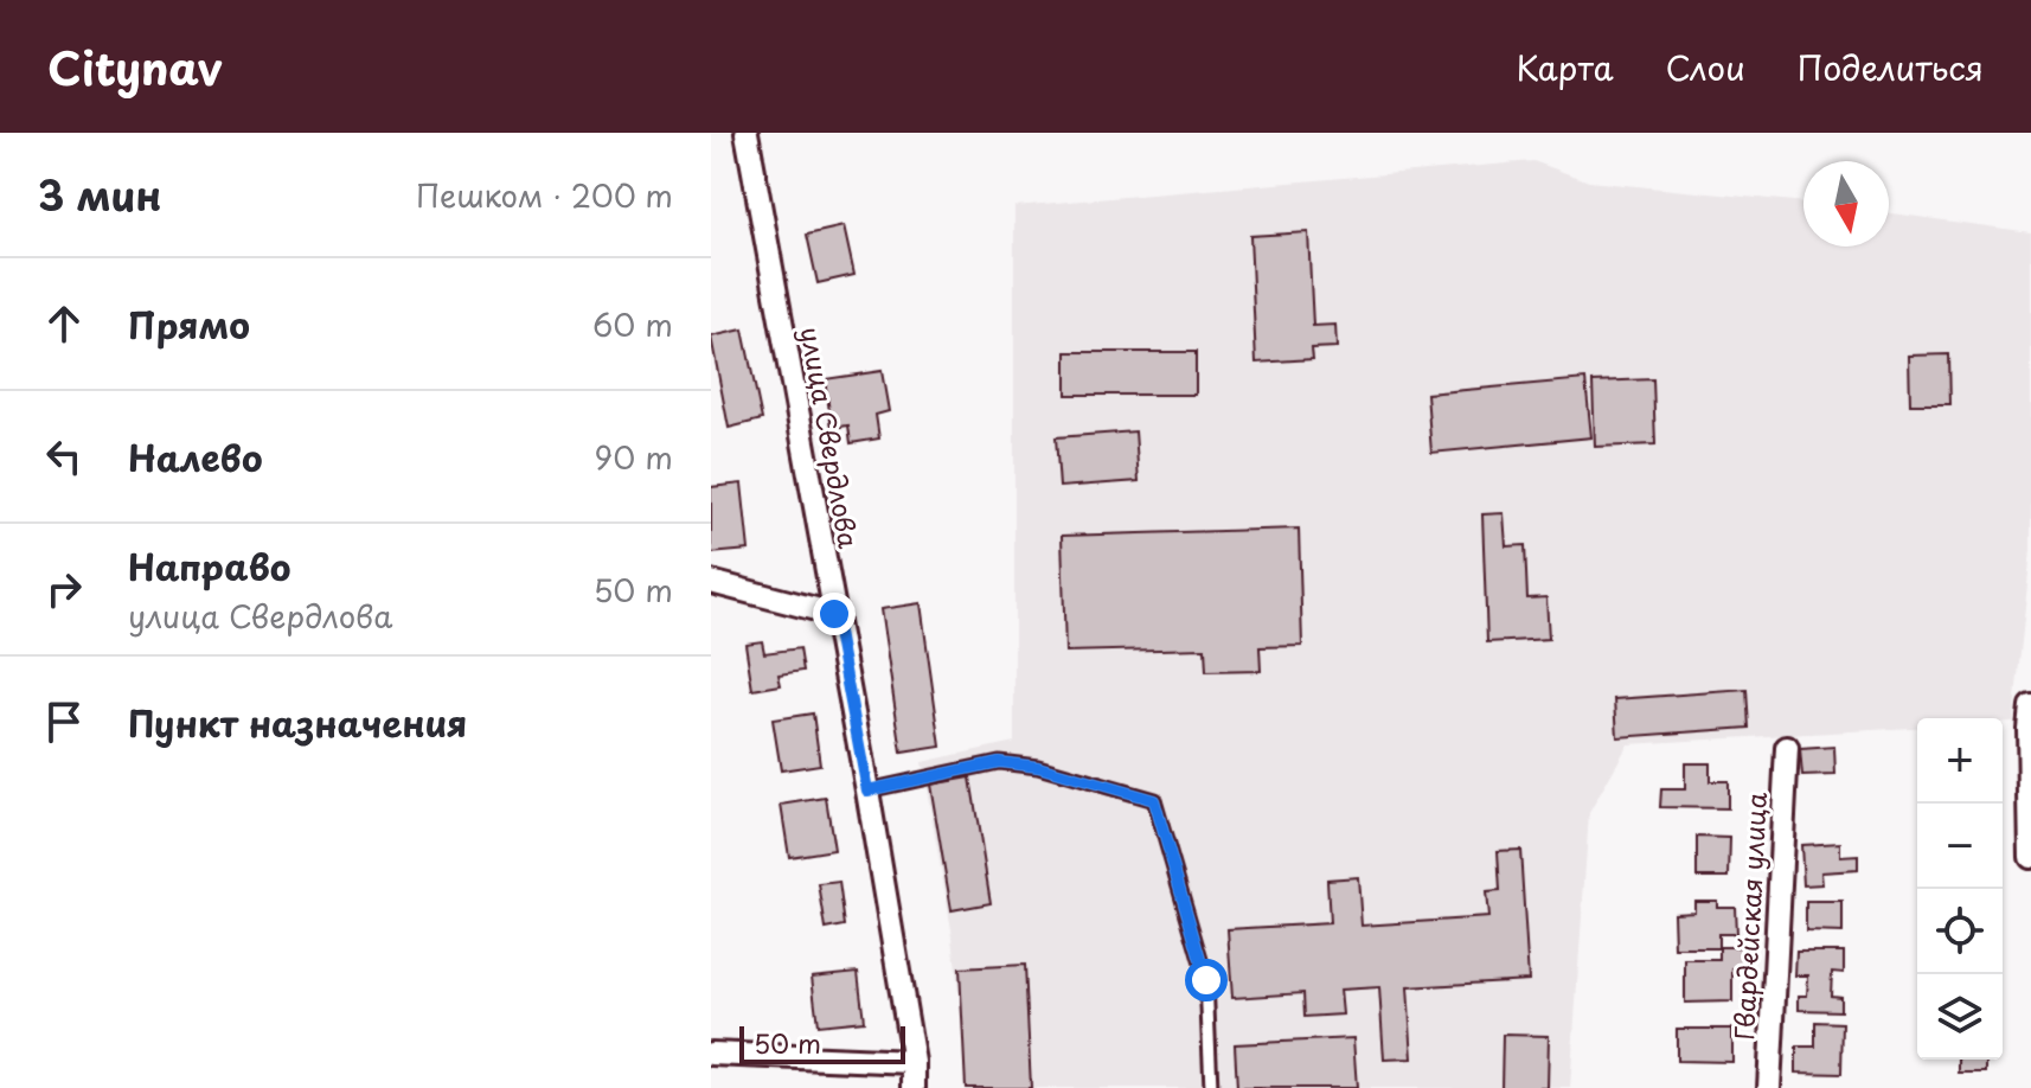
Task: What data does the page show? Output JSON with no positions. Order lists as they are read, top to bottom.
{
  "streets": {
    "street": ["улица Свердлова", "Гвардейская улица"]
  },
  "scale_bar": "50 m",
  "north": "bottom",
  "page": {
    "header": "Citynav",
    "nav": ["Карта", "Слои", "Поделиться"],
    "heading": ["3 мин", "Пешком · 200 m"],
    "list": [
      ["Прямо", "60 m"],
      ["Налево", "90 m"],
      ["Направо", "улица Свердлова", "50 m"],
      "Пункт назначения"
    ],
    "map_buttons": ["+", "−"],
    "scale": "50 m"
  }
}
